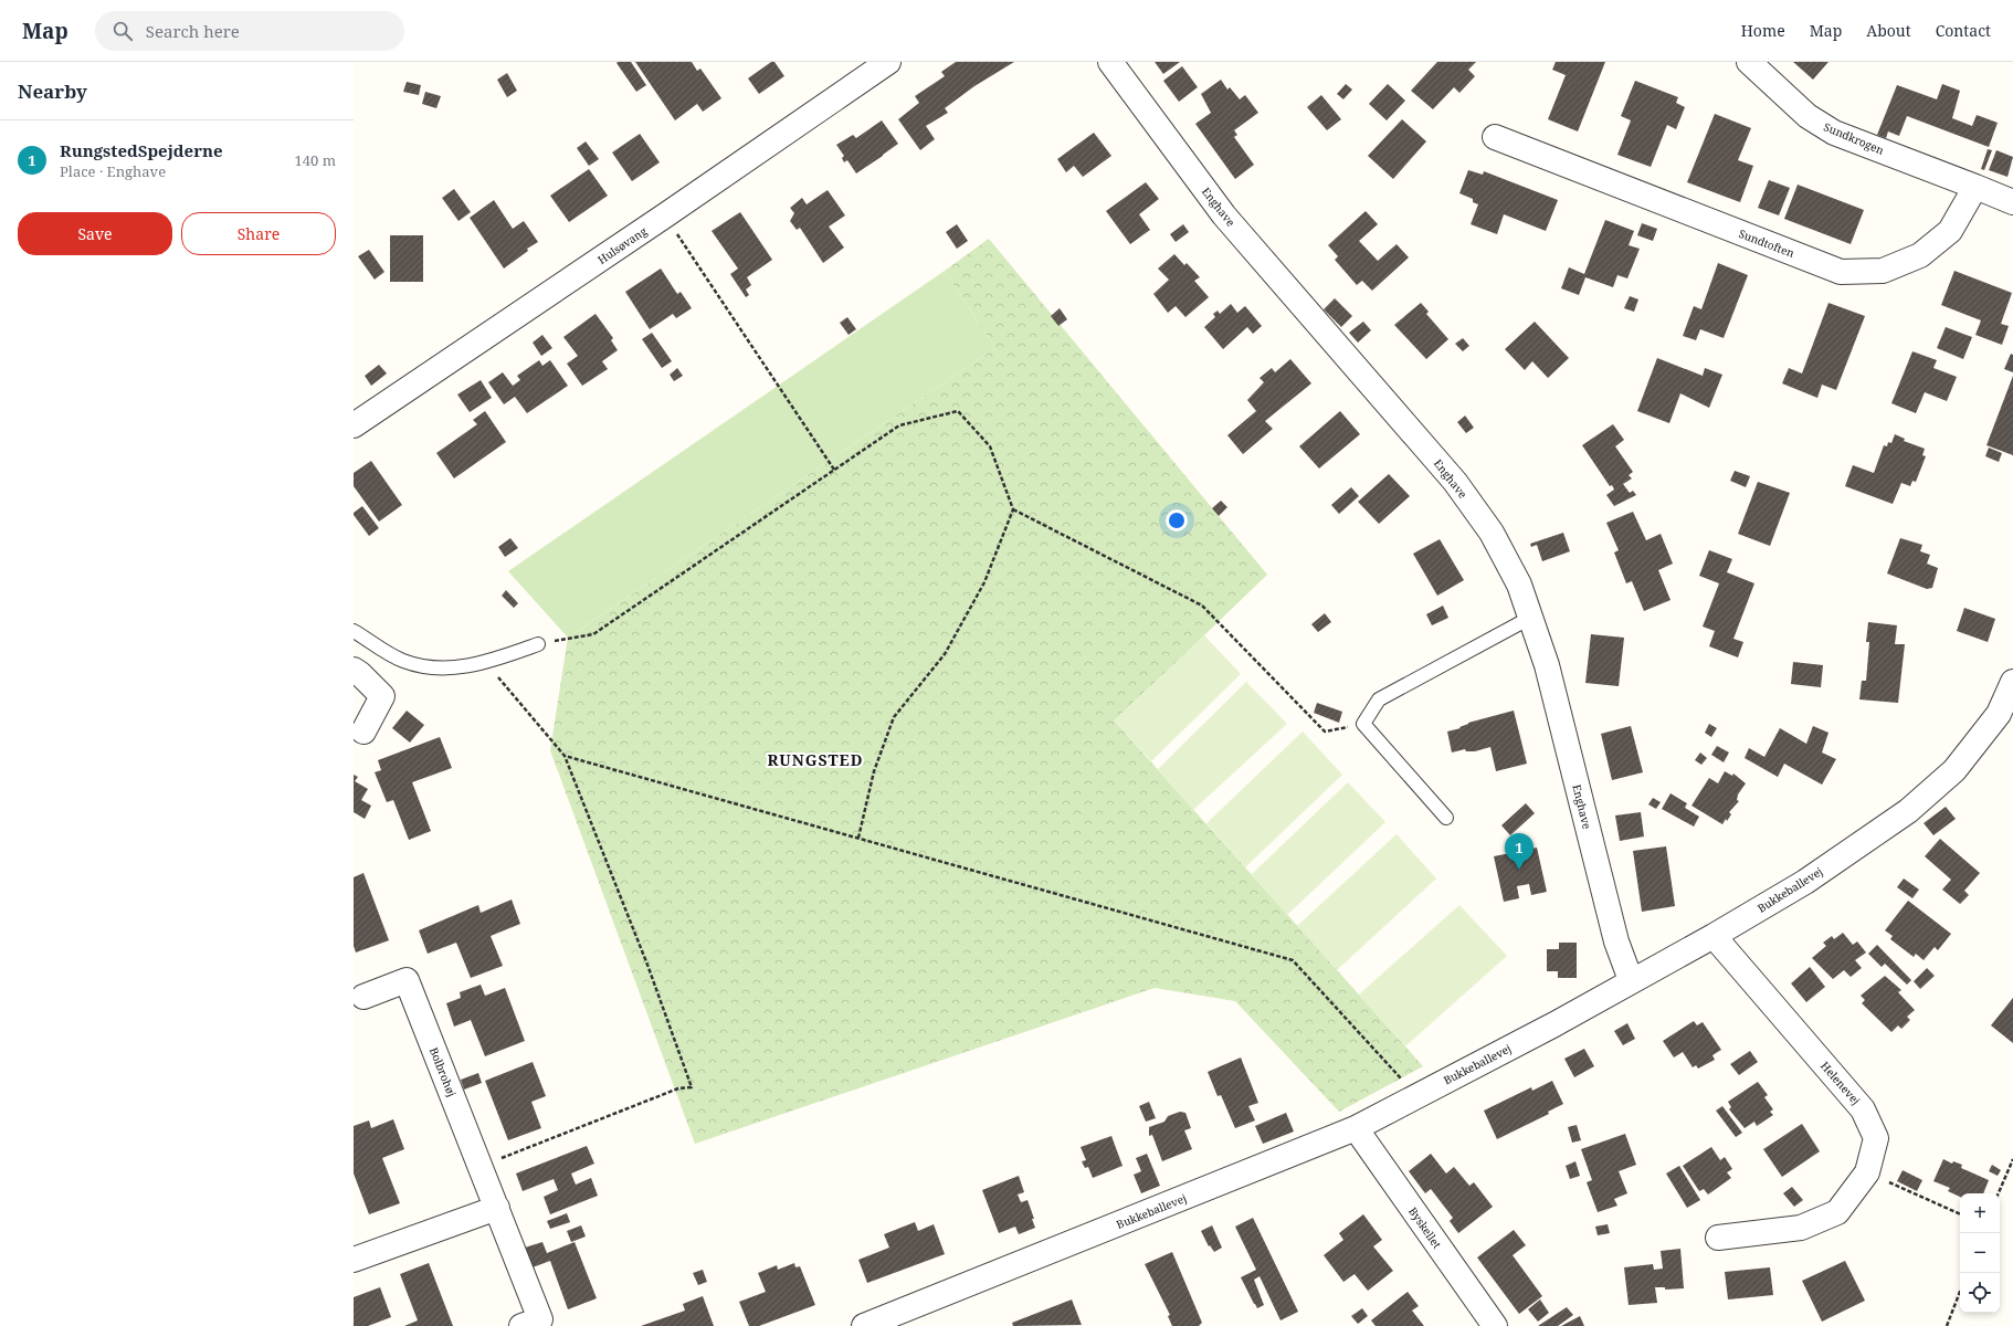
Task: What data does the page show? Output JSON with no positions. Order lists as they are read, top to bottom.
{
  "streets": {
    "street": [
      "Sundkrogen",
      "Enghave",
      "Sundtoften",
      "Hulsøvang",
      "Bukkeballevej",
      "Bolbrohøj",
      "Helenevej",
      "Byskellet"
    ]
  },
  "crossings": [
    ["Sundkrogen", "Sundtoften"],
    ["Enghave", "Bukkeballevej"],
    ["Bukkeballevej", "Helenevej"],
    ["Bukkeballevej", "Byskellet"]
  ],
  "districts": ["RUNGSTED"],
  "page": {
    "header": "Map",
    "search": "Search here",
    "nav": [
      "Home",
      "Map",
      "About",
      "Contact"
    ],
    "heading": "Nearby",
    "list": [
      {
        "mark": "1",
        "name": "RungstedSpejderne",
        "note": "Place · Enghave",
        "value": "140 m"
      }
    ],
    "buttons": ["Save", "Share"],
    "pins": "1",
    "map_buttons": ["+", "−"]
  }
}
